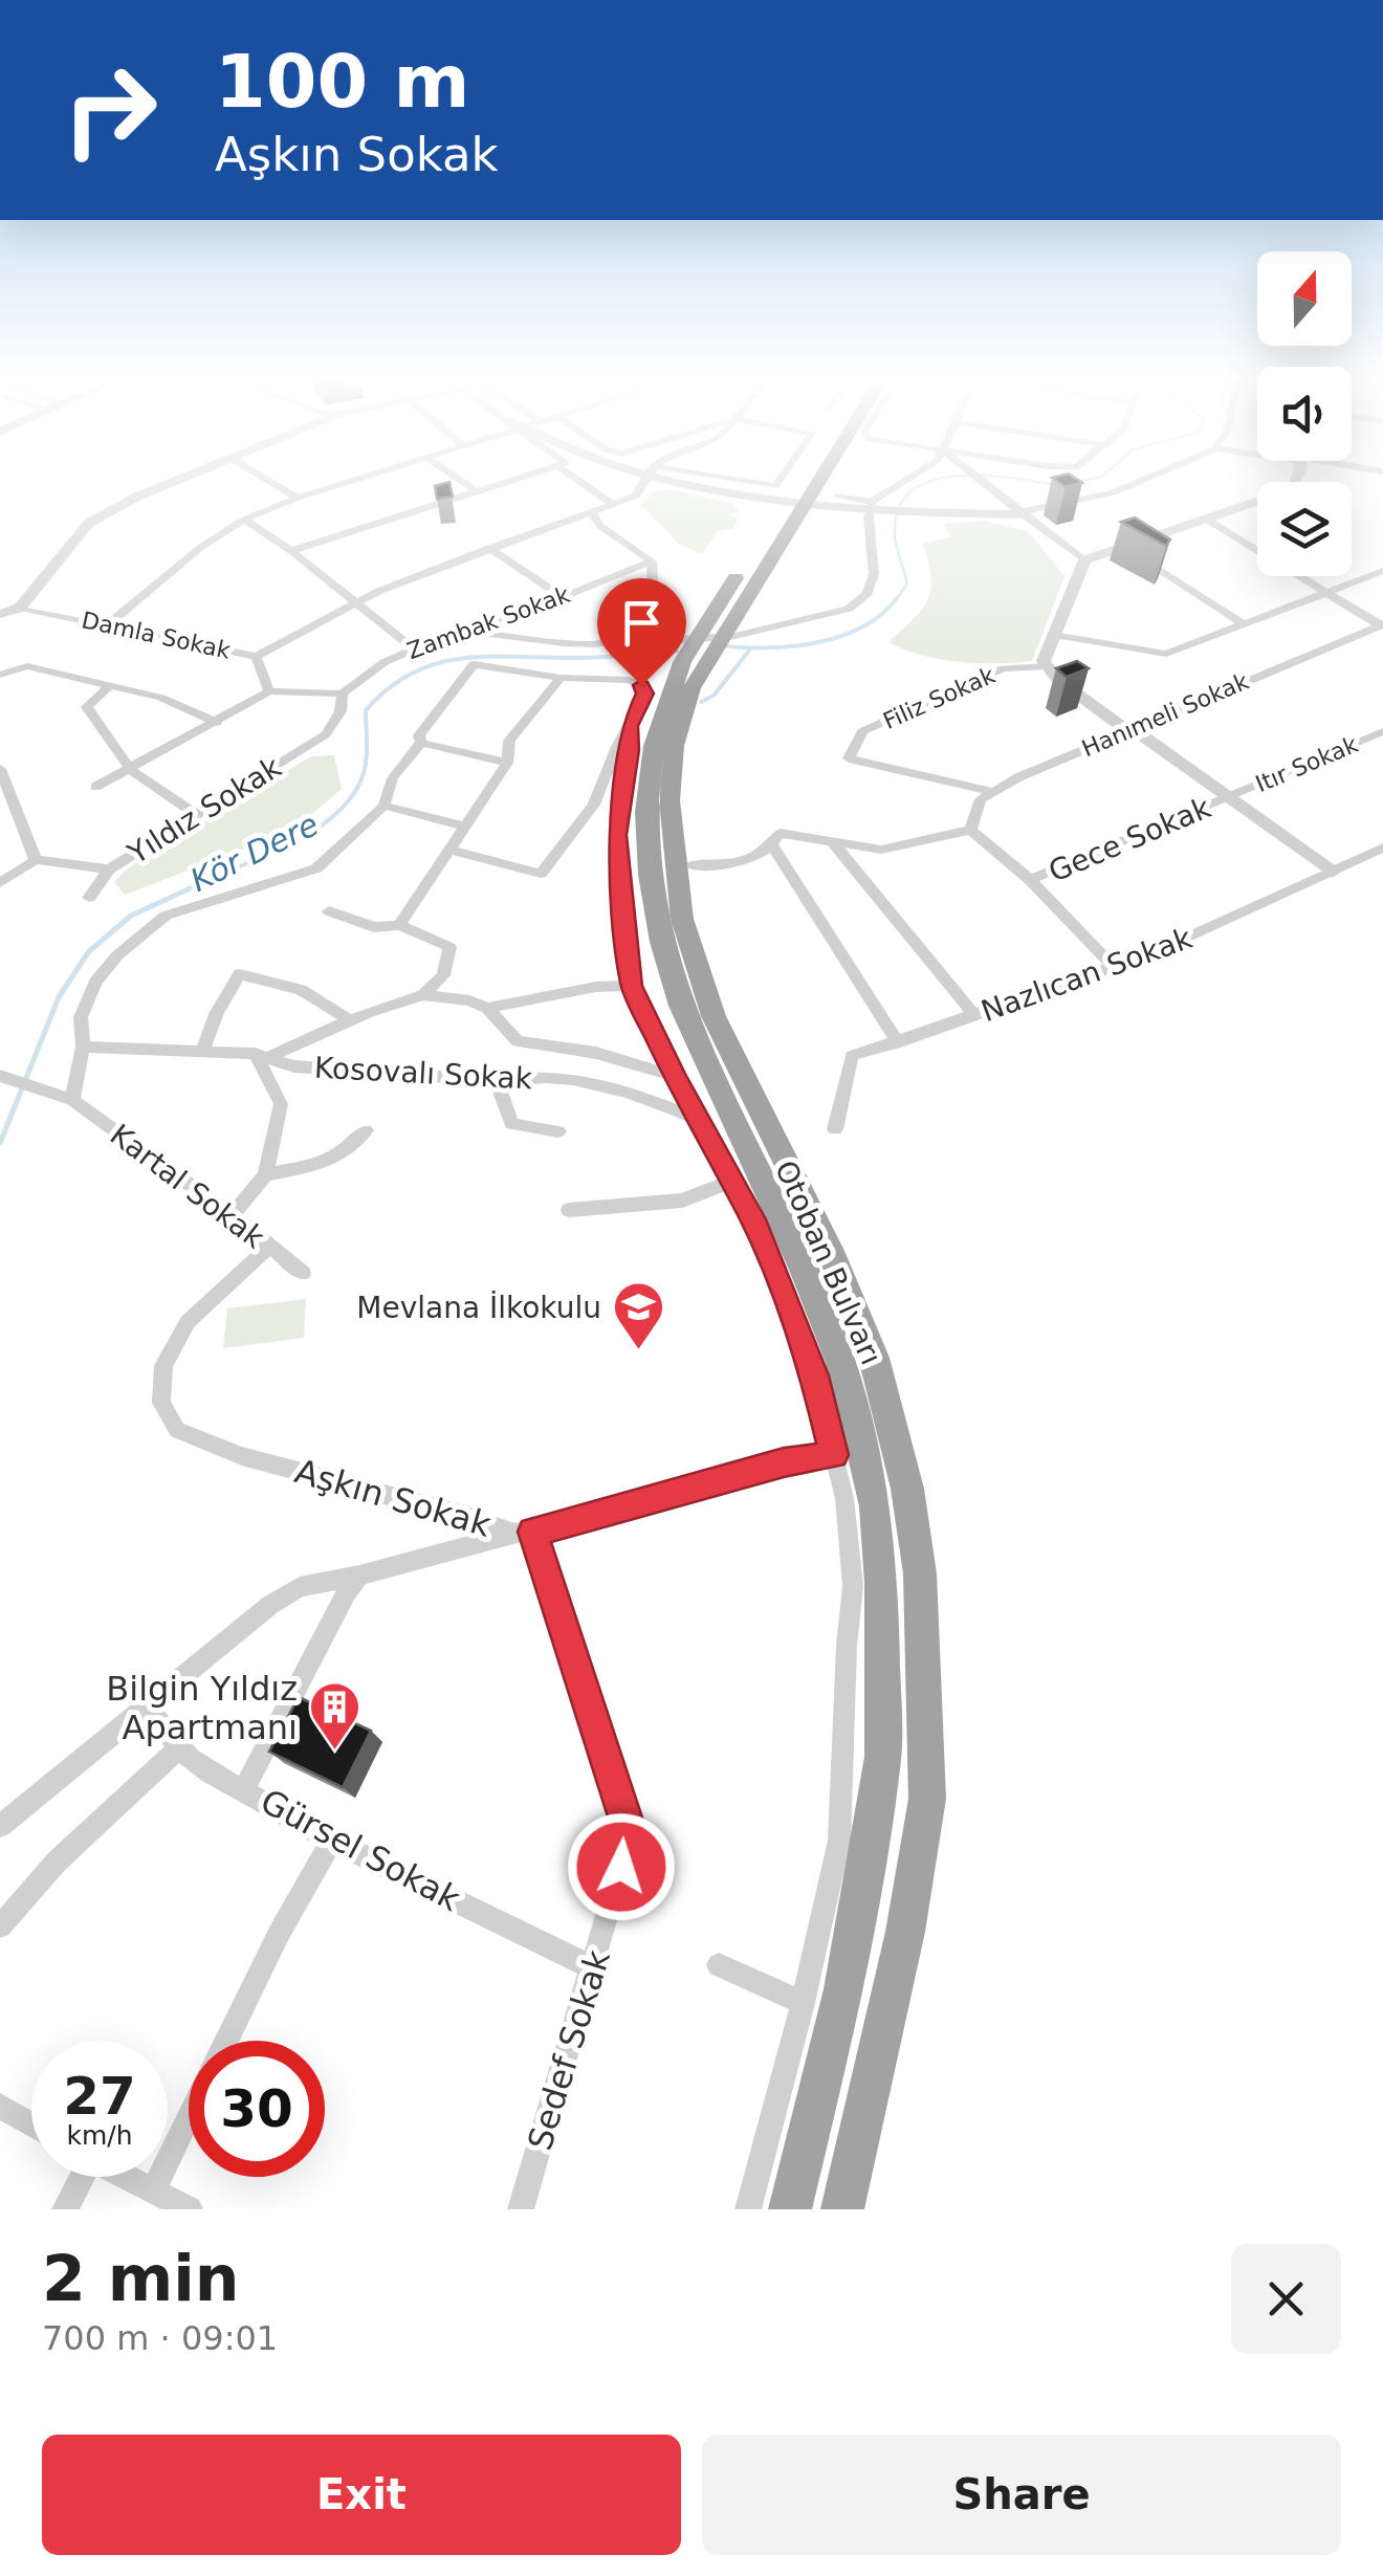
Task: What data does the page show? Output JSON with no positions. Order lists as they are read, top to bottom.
{
  "streets": {
    "highway": ["Otoban Bulvarı"],
    "street": [
      "Zambak Sokak",
      "Damla Sokak",
      "Filiz Sokak",
      "Hanımeli Sokak",
      "Itır Sokak",
      "Yıldız Sokak",
      "Gece Sokak",
      "Nazlıcan Sokak",
      "Kosovalı Sokak",
      "Kartal Sokak",
      "Aşkın Sokak",
      "Gürsel Sokak",
      "Sedef Sokak"
    ]
  },
  "crossings": [
    ["Zambak Sokak", "Yıldız Sokak"],
    ["Filiz Sokak", "Hanımeli Sokak"],
    ["Itır Sokak", "Gece Sokak"],
    ["Kartal Sokak", "Aşkın Sokak"],
    ["Aşkın Sokak", "Sedef Sokak"],
    ["Gürsel Sokak", "Sedef Sokak"]
  ],
  "water": ["Kör Dere"],
  "places": {
    "school or university": ["Mevlana İlkokulu"],
    "building": ["Bilgin Yıldız Apartmanı"]
  },
  "north": "top",
  "page": {
    "turn": ["100 m", "Aşkın Sokak"],
    "speed": "27 km/h",
    "limit": "30",
    "heading": ["2 min", "700 m · 09:01"],
    "buttons": ["Exit", "Share"]
  }
}
